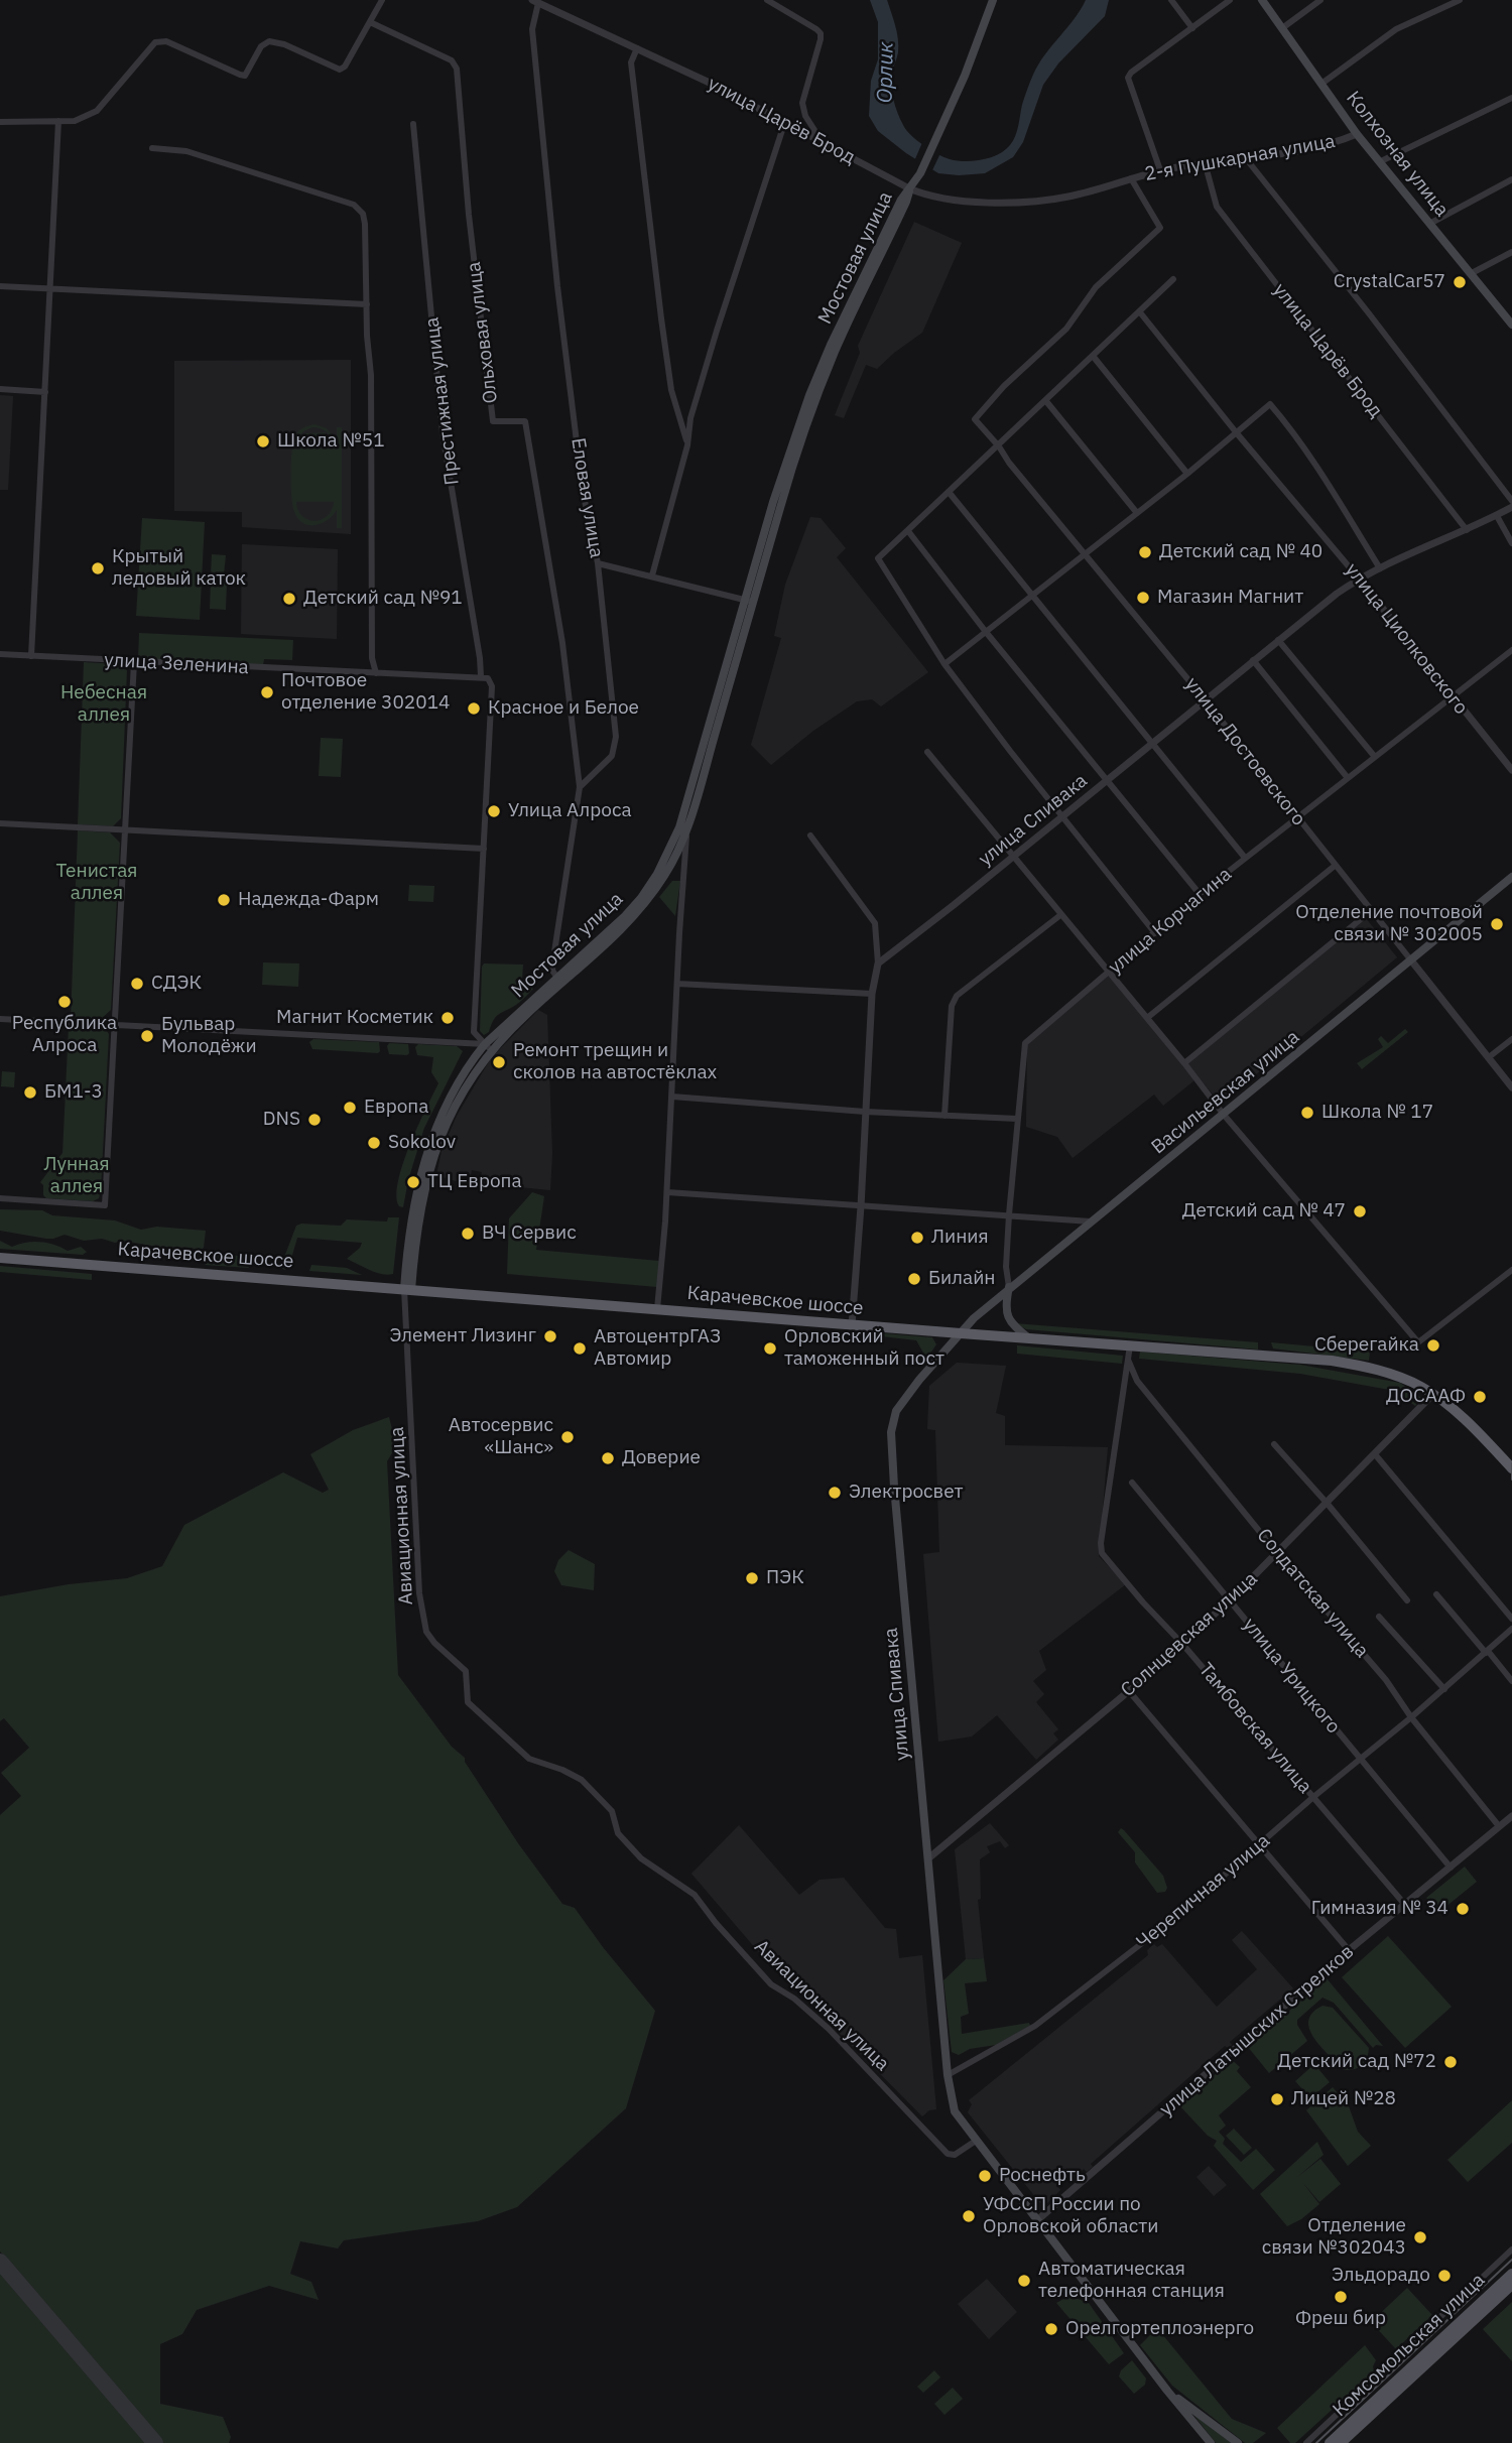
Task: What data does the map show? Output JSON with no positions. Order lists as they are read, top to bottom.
{
  "streets": {
    "highway": ["Карачевское шоссе"],
    "main road": [
      "Колхозная улица",
      "Мостовая улица",
      "улица Спивака",
      "Васильевская улица",
      "Комсомольская улица"
    ],
    "street": [
      "улица Царёв Брод",
      "2-я Пушкарная улица",
      "Ольховая улица",
      "Престижная улица",
      "Еловая улица",
      "улица Циолковского",
      "улица Зеленина",
      "улица Достоевского",
      "улица Корчагина",
      "Авиационная улица",
      "Солдатская улица",
      "Солнцевская улица",
      "улица Урицкого",
      "Тамбовская улица",
      "Черепичная улица",
      "улица Латышских Стрелков"
    ]
  },
  "crossings": [
    ["улица Царёв Брод", "2-я Пушкарная улица"],
    ["улица Царёв Брод", "Мостовая улица"],
    ["улица Царёв Брод", "Еловая улица"],
    ["улица Царёв Брод", "улица Спивака"],
    ["Колхозная улица", "2-я Пушкарная улица"],
    ["2-я Пушкарная улица", "улица Достоевского"],
    ["Мостовая улица", "Карачевское шоссе"],
    ["Мостовая улица", "Авиационная улица"],
    ["Ольховая улица", "Еловая улица"],
    ["Престижная улица", "улица Зеленина"],
    ["улица Циолковского", "улица Спивака"],
    ["улица Циолковского", "улица Корчагина"],
    ["улица Достоевского", "улица Спивака"],
    ["улица Достоевского", "улица Корчагина"],
    ["улица Достоевского", "Васильевская улица"],
    ["улица Спивака", "Васильевская улица"],
    ["улица Спивака", "Карачевское шоссе"],
    ["улица Спивака", "Солнцевская улица"],
    ["улица Спивака", "Черепичная улица"],
    ["улица Корчагина", "Васильевская улица"],
    ["Васильевская улица", "Карачевское шоссе"],
    ["Карачевское шоссе", "Авиационная улица"],
    ["Карачевское шоссе", "Солнцевская улица"],
    ["Карачевское шоссе", "Тамбовская улица"],
    ["Солдатская улица", "Солнцевская улица"],
    ["Солдатская улица", "Тамбовская улица"],
    ["Солдатская улица", "Черепичная улица"],
    ["Солдатская улица", "улица Латышских Стрелков"],
    ["Солнцевская улица", "улица Урицкого"],
    ["Солнцевская улица", "Тамбовская улица"],
    ["улица Урицкого", "Черепичная улица"],
    ["улица Урицкого", "улица Латышских Стрелков"],
    ["Тамбовская улица", "Черепичная улица"],
    ["Тамбовская улица", "улица Латышских Стрелков"]
  ],
  "water": ["Орлик"],
  "parks": ["Небесная аллея", "Тенистая аллея", "Лунная аллея"],
  "places": [
    "CrystalCar57",
    "Школа №51",
    "Детский сад № 40",
    "Крытый ледовый каток",
    "Магазин Магнит",
    "Детский сад №91",
    "Почтовое отделение 302014",
    "Красное и Белое",
    "Улица Алроса",
    "Надежда-Фарм",
    "Отделение почтовой связи № 302005",
    "СДЭК",
    "Республика Алроса",
    "Магнит Косметик",
    "Бульвар Молодёжи",
    "Ремонт трещин и сколов на автостёклах",
    "БМ1-3",
    "Европа",
    "Школа № 17",
    "DNS",
    "Sokolov",
    "ТЦ Европа",
    "Детский сад № 47",
    "ВЧ Сервис",
    "Линия",
    "Билайн",
    "Элемент Лизинг",
    "Сберегайка",
    "АвтоцентрГАЗ Автомир",
    "Орловский таможенный пост",
    "ДОСААФ",
    "Автосервис «Шанс»",
    "Доверие",
    "Электросвет",
    "ПЭК",
    "Гимназия № 34",
    "Детский сад №72",
    "Лицей №28",
    "Роснефть",
    "УФССП России по Орловской области",
    "Отделение связи №302043",
    "Эльдорадо",
    "Автоматическая телефонная станция",
    "Фреш бир",
    "Орелгортеплоэнерго"
  ]
}
